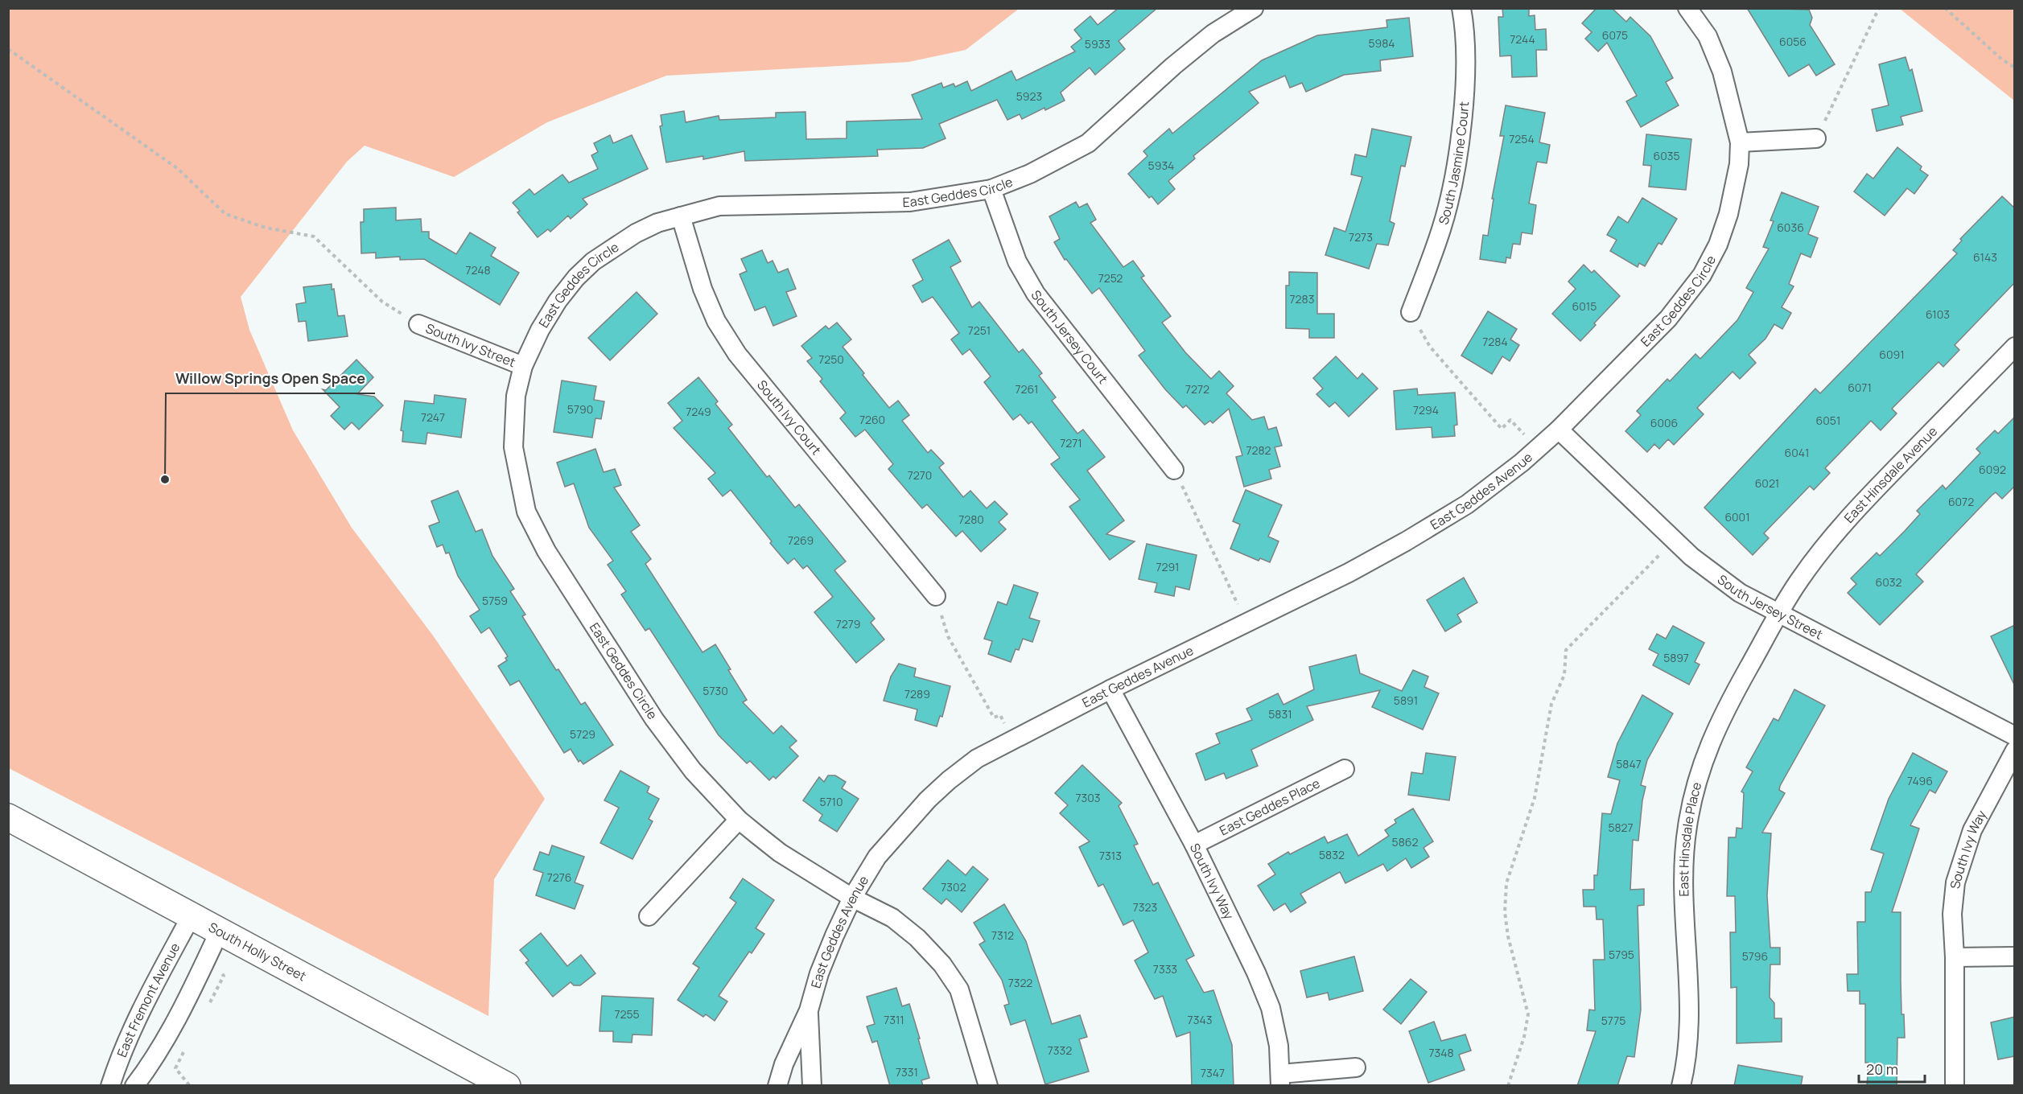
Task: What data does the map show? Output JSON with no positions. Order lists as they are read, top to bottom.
{
  "streets": {
    "main road": ["South Holly Street"],
    "street": [
      "South Jasmine Court",
      "East Geddes Circle",
      "South Jersey Court",
      "South Ivy Street",
      "South Ivy Court",
      "East Hinsdale Avenue",
      "East Geddes Avenue",
      "South Jersey Street",
      "East Geddes Place",
      "East Hinsdale Place",
      "South Ivy Way",
      "East Fremont Avenue"
    ]
  },
  "crossings": [
    ["East Geddes Circle", "South Jersey Court"],
    ["East Geddes Circle", "South Ivy Street"],
    ["East Geddes Circle", "South Ivy Court"],
    ["East Geddes Circle", "East Geddes Avenue"],
    ["East Geddes Circle", "South Jersey Street"],
    ["East Hinsdale Avenue", "South Jersey Street"],
    ["East Hinsdale Avenue", "East Hinsdale Place"],
    ["East Geddes Avenue", "South Jersey Street"],
    ["East Geddes Avenue", "South Ivy Way"],
    ["South Jersey Street", "East Hinsdale Place"],
    ["East Geddes Place", "South Ivy Way"],
    ["South Holly Street", "East Fremont Avenue"]
  ],
  "places": ["Willow Springs Open Space"],
  "house_numbers": [
    "6075",
    "7244",
    "6056",
    "5984",
    "5933",
    "5923",
    "7254",
    "6035",
    "5934",
    "6036",
    "7273",
    "6143",
    "7248",
    "7252",
    "7283",
    "6015",
    "6103",
    "7251",
    "7284",
    "6091",
    "7250",
    "6071",
    "7261",
    "7272",
    "5790",
    "7294",
    "7249",
    "7247",
    "7260",
    "6051",
    "6006",
    "7271",
    "7282",
    "6041",
    "6092",
    "7270",
    "6021",
    "6072",
    "6001",
    "7280",
    "7269",
    "7291",
    "6032",
    "5759",
    "7279",
    "5897",
    "5730",
    "7289",
    "5891",
    "5831",
    "5729",
    "5847",
    "7496",
    "7303",
    "5710",
    "5827",
    "5862",
    "5832",
    "7313",
    "7276",
    "7302",
    "7323",
    "7312",
    "5795",
    "5796",
    "7333",
    "7322",
    "7255",
    "7311",
    "7343",
    "5775",
    "7332",
    "7348",
    "7331",
    "7347"
  ],
  "scale_bar": "20 m"
}
